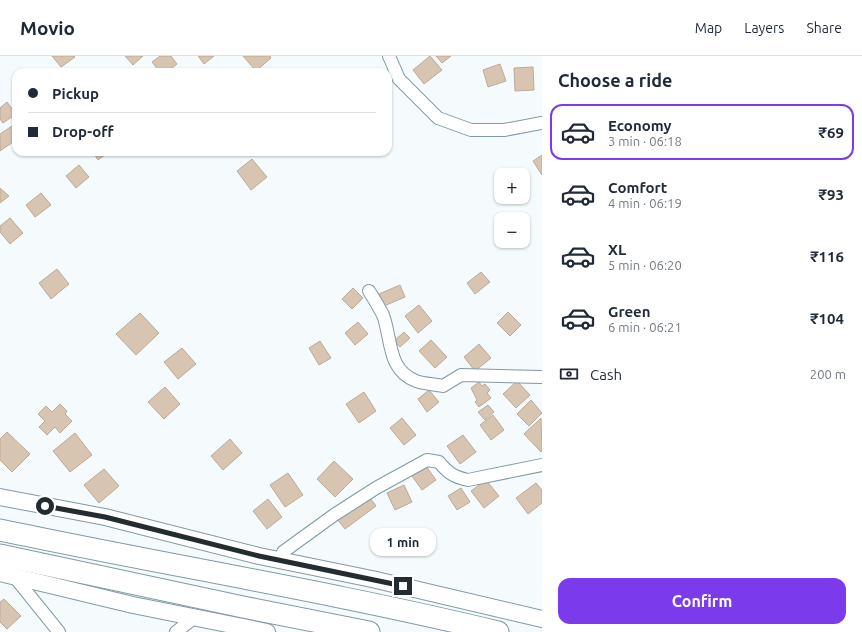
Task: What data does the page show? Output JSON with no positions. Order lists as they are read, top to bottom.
{
  "page": {
    "header": "Movio",
    "nav": ["Map", "Layers", "Share"],
    "heading": "Choose a ride",
    "banner": ["Pickup", "Drop-off"],
    "list": [
      {
        "name": "Economy",
        "note": "3 min · 06:18",
        "value": "₹69"
      },
      {
        "name": "Comfort",
        "note": "4 min · 06:19",
        "value": "₹93"
      },
      {
        "name": "XL",
        "note": "5 min · 06:20",
        "value": "₹116"
      },
      {
        "name": "Green",
        "note": "6 min · 06:21",
        "value": "₹104"
      }
    ],
    "map_buttons": ["+", "−"],
    "pay": ["Cash", "200 m"],
    "bubble": "1 min",
    "buttons": "Confirm"
  }
}
